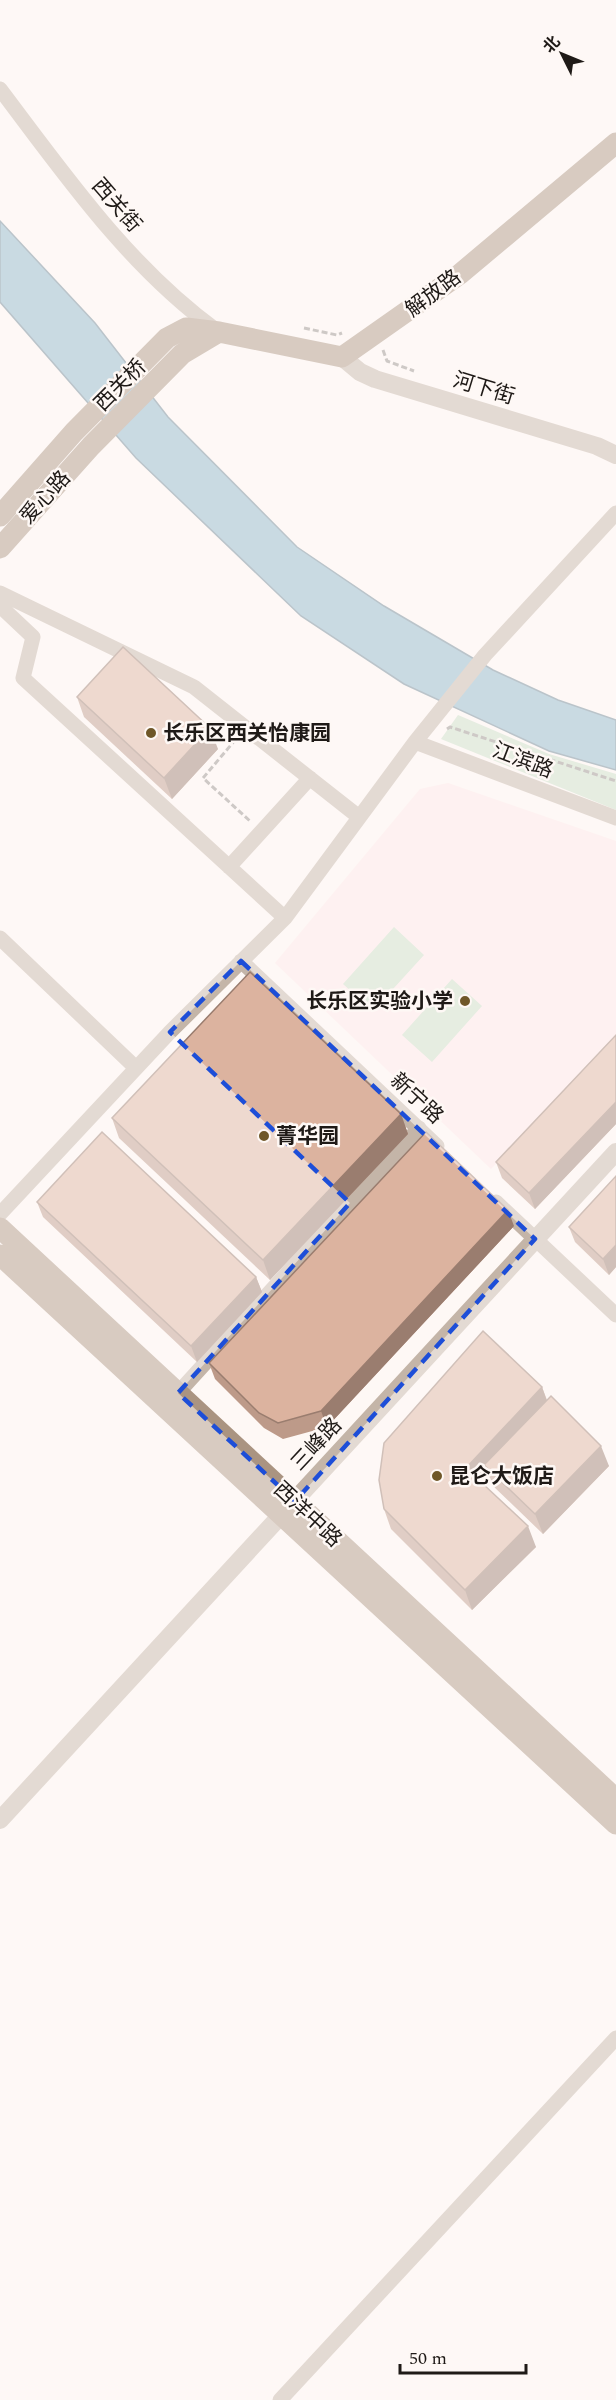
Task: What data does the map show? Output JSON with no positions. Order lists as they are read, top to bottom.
{
  "streets": {
    "main road": [
      "解放路",
      "西关桥",
      "爱心路",
      "西洋中路"
    ],
    "street": [
      "西关街",
      "河下街",
      "江滨路",
      "新宁路",
      "三峰路"
    ]
  },
  "crossings": [
    ["西关街", "西关桥"],
    ["解放路", "河下街"],
    ["西关桥", "爱心路"],
    ["三峰路", "西洋中路"]
  ],
  "places": [
    "长乐区西关怡康园",
    "长乐区实验小学",
    "菁华园",
    "昆仑大饭店"
  ],
  "scale_bar": "50 m",
  "north": "top left"
}
